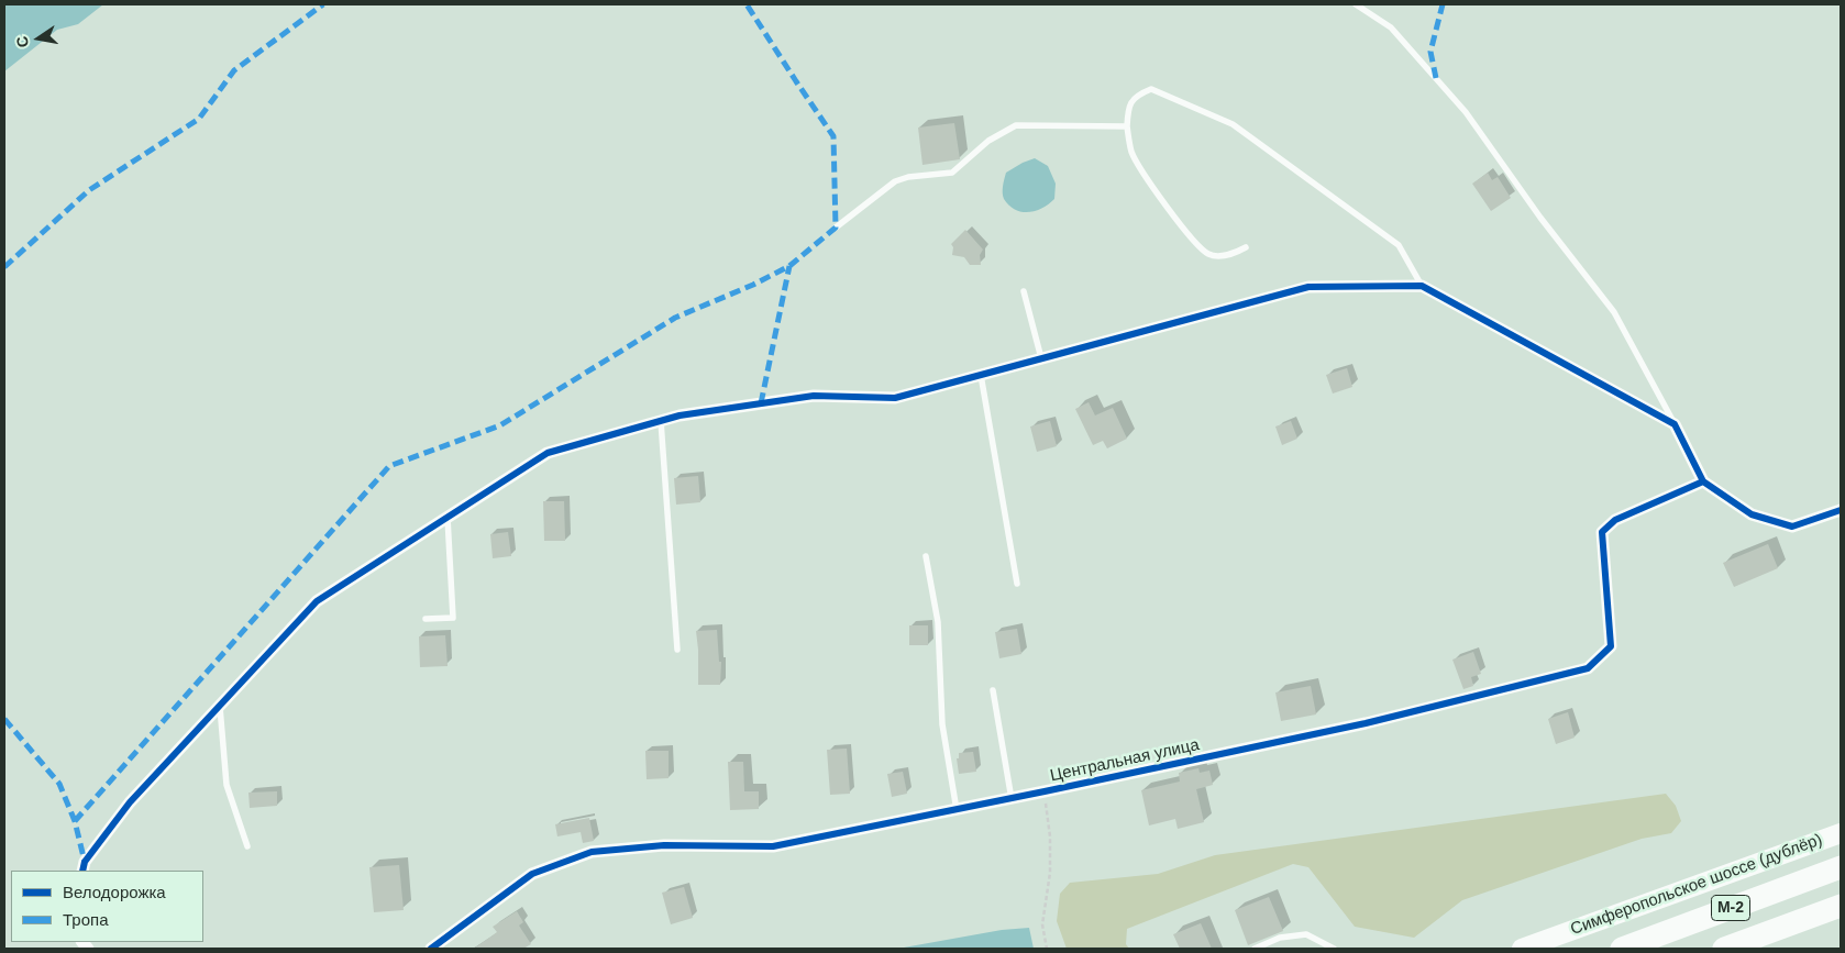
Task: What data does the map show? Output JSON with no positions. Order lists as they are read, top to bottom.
{
  "streets": {
    "highway": ["М-2"],
    "main road": ["Симферопольское шоссе (дублёр)"],
    "street": ["Центральная улица"]
  },
  "legend": ["Велодорожка", "Тропа"],
  "north": "left"
}
